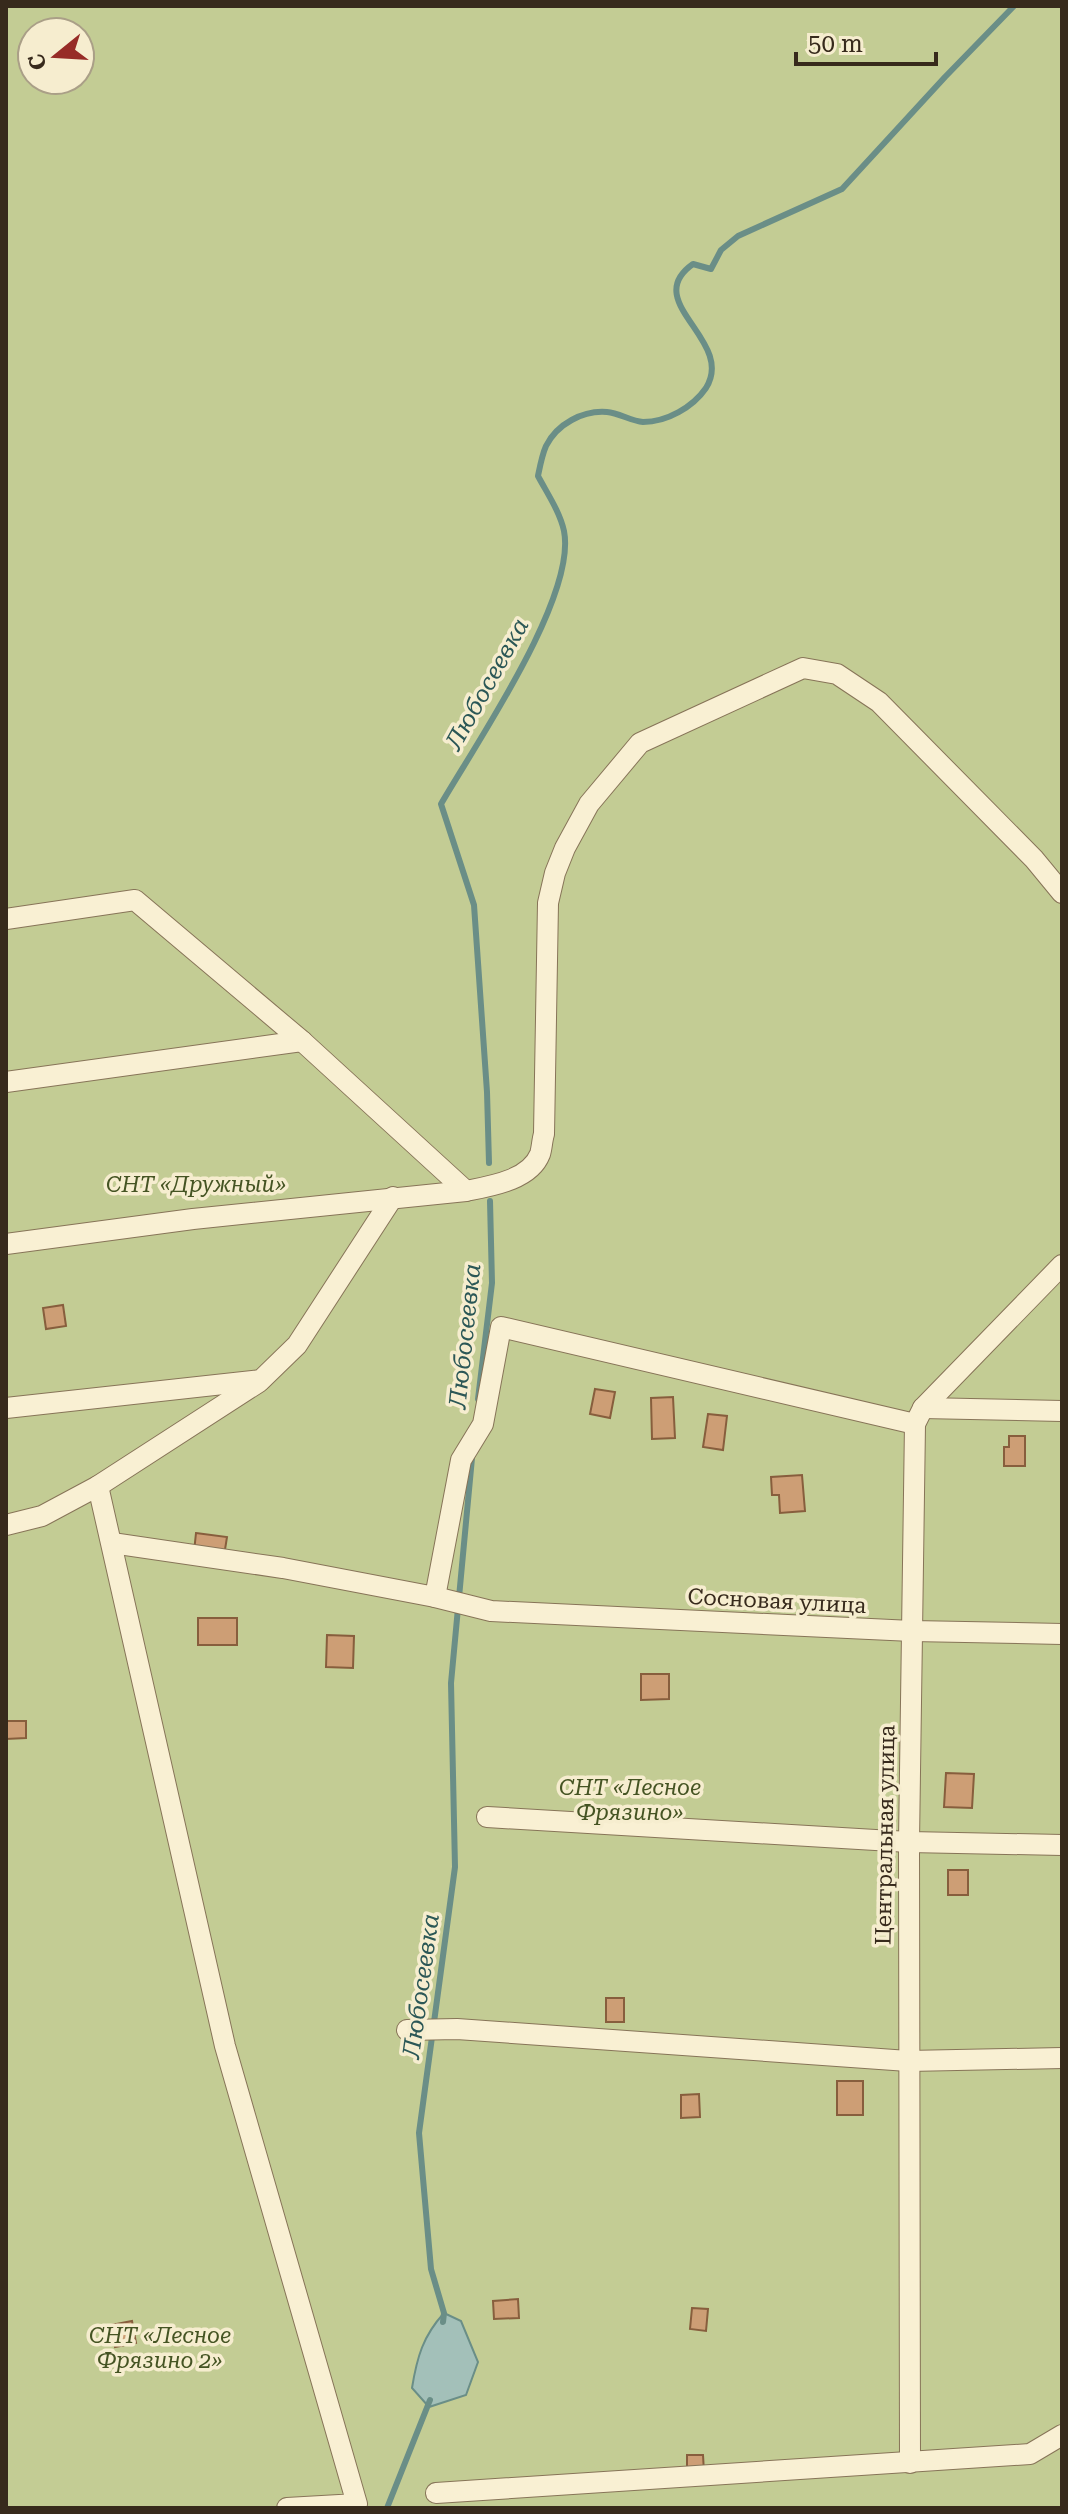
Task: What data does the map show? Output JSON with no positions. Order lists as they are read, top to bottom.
{
  "streets": {
    "street": ["Сосновая улица", "Центральная улица"]
  },
  "crossings": [
    ["Сосновая улица", "Центральная улица"]
  ],
  "water": ["Любосеевка"],
  "parks": ["СНТ «Дружный»", "СНТ «Лесное Фрязино»", "СНТ «Лесное Фрязино 2»"],
  "scale_bar": "50 m",
  "north": "left"
}
